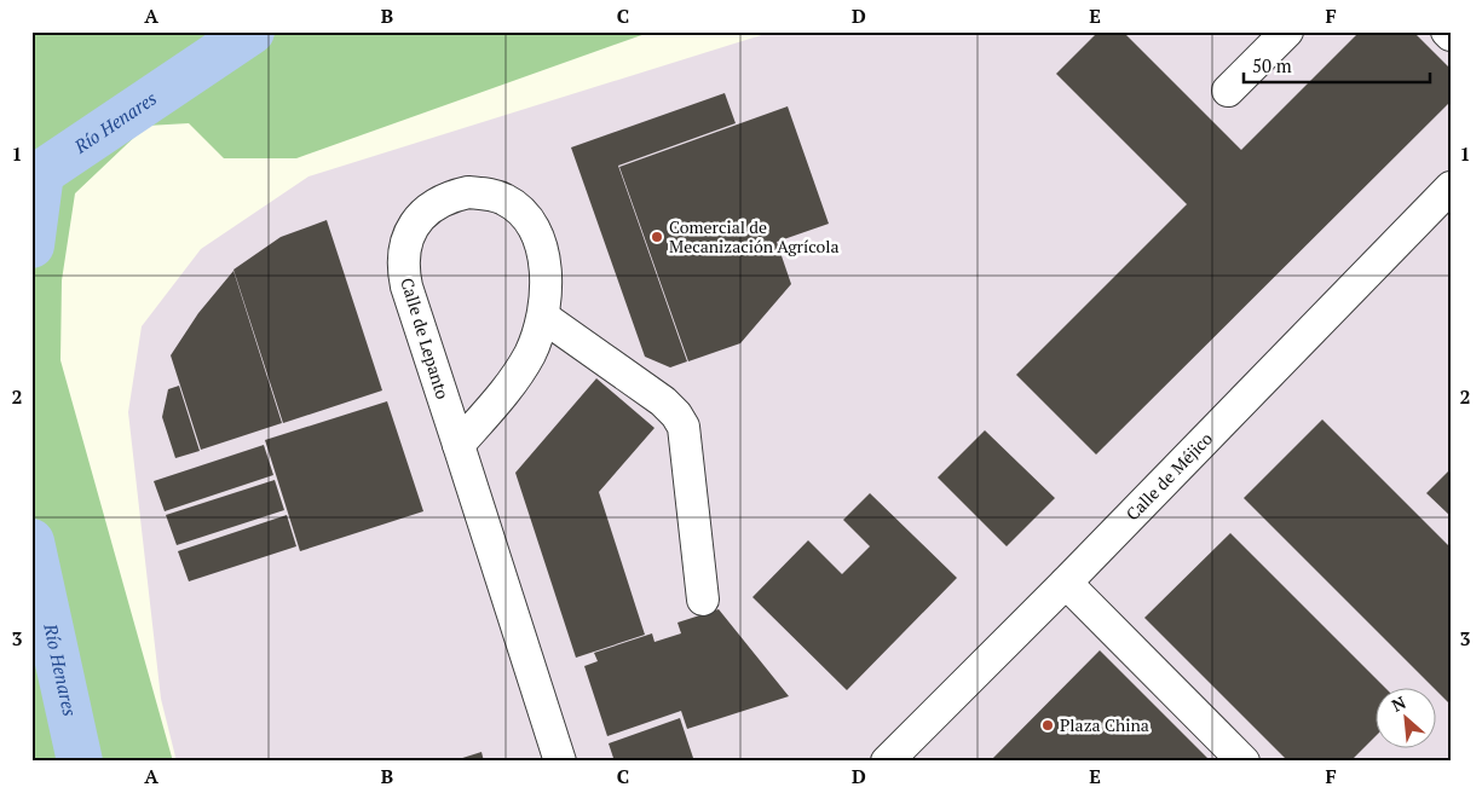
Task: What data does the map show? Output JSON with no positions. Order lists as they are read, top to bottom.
{
  "streets": {
    "street": ["Calle de Lepanto", "Calle de Méjico"]
  },
  "water": ["Río Henares"],
  "places": ["Comercial de Mecanización Agrícola", "Plaza China"],
  "scale_bar": "50 m",
  "north": "top left",
  "grid": {
    "columns": [
      "A",
      "B",
      "C",
      "D",
      "E",
      "F"
    ],
    "rows": ["1", "2", "3"]
  }
}
